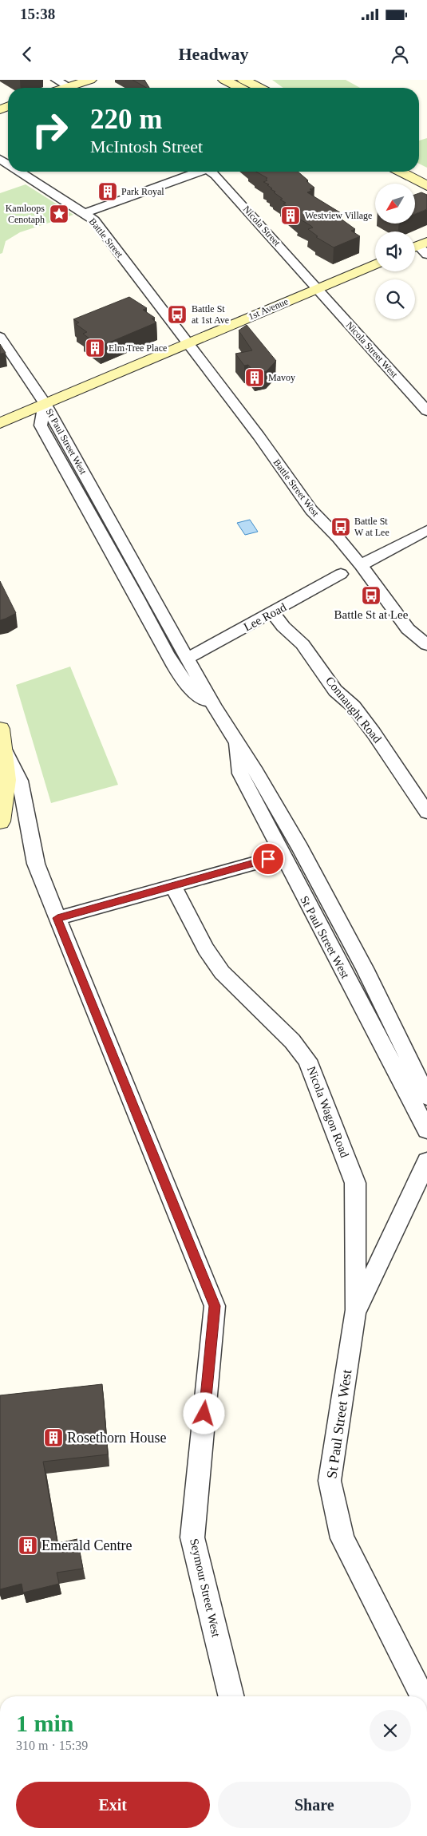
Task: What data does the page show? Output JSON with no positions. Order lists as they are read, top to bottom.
{
  "streets": {
    "street": [
      "Nicola Street",
      "Battle Street",
      "1st Avenue",
      "Nicola Street West",
      "St Paul Street West",
      "Battle Street West",
      "Lee Road",
      "Connaught Road",
      "Nicola Wagon Road",
      "Seymour Street West"
    ]
  },
  "crossings": [
    ["Nicola Street", "1st Avenue"],
    ["Nicola Street", "Nicola Street West"],
    ["Battle Street", "1st Avenue"],
    ["Battle Street", "Battle Street West"],
    ["1st Avenue", "Nicola Street West"],
    ["1st Avenue", "St Paul Street West"],
    ["1st Avenue", "Battle Street West"],
    ["St Paul Street West", "Lee Road"],
    ["St Paul Street West", "Nicola Wagon Road"],
    ["Lee Road", "Connaught Road"]
  ],
  "places": {
    "building": [
      "Park Royal",
      "Westview Village",
      "Elm Tree Place",
      "Mavoy",
      "Rosethorn House",
      "Emerald Centre"
    ],
    "place": ["Kamloops Cenotaph"],
    "bus stop": ["Battle St at 1st Ave", "Battle St W at Lee", "Battle St at Lee"]
  },
  "north": "bottom left",
  "page": {
    "status": "15:38",
    "header": "Headway",
    "turn": ["220 m", "McIntosh Street"],
    "heading": ["1 min", "310 m · 15:39"],
    "buttons": ["Exit", "Share"]
  }
}
